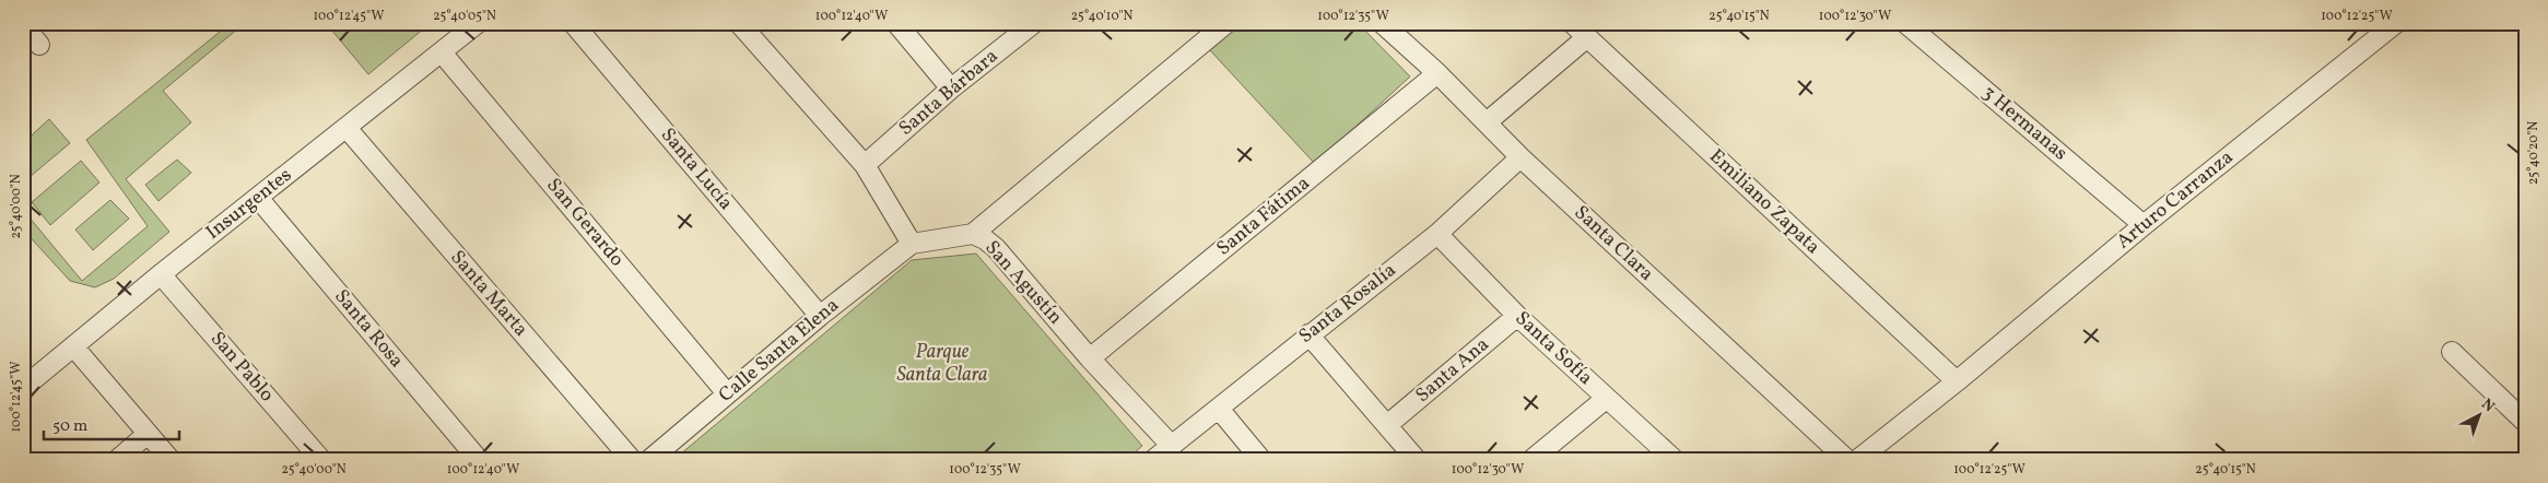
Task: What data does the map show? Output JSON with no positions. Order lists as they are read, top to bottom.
{
  "streets": {
    "street": [
      "Santa Bárbara",
      "3 Hermanas",
      "Santa Lucía",
      "Arturo Carranza",
      "Emiliano Zapata",
      "Insurgentes",
      "Santa Fátima",
      "San Gerardo",
      "Santa Clara",
      "San Agustín",
      "Santa Marta",
      "Santa Rosalía",
      "Santa Rosa",
      "Santa Sofía",
      "Calle Santa Elena",
      "San Pablo",
      "Santa Ana"
    ]
  },
  "crossings": [
    ["3 Hermanas", "Arturo Carranza"],
    ["Santa Lucía", "Calle Santa Elena"],
    ["Arturo Carranza", "Emiliano Zapata"],
    ["Insurgentes", "San Gerardo"],
    ["Insurgentes", "Santa Marta"],
    ["Insurgentes", "Santa Rosa"],
    ["Insurgentes", "San Pablo"],
    ["Santa Fátima", "Santa Clara"],
    ["Santa Fátima", "San Agustín"],
    ["San Gerardo", "Calle Santa Elena"],
    ["Santa Clara", "Santa Rosalía"],
    ["San Agustín", "Santa Rosalía"],
    ["San Agustín", "Calle Santa Elena"],
    ["Santa Rosalía", "Santa Sofía"],
    ["Santa Sofía", "Santa Ana"]
  ],
  "parks": ["Parque Santa Clara"],
  "scale_bar": "50 m",
  "north": "top right",
  "coordinates": [
    "100°12'45\"W",
    "25°40'05\"N",
    "100°12'40\"W",
    "25°40'10\"N",
    "100°12'35\"W",
    "25°40'15\"N",
    "100°12'30\"W",
    "100°12'25\"W",
    "25°40'20\"N",
    "25°40'00\"N"
  ]
}
